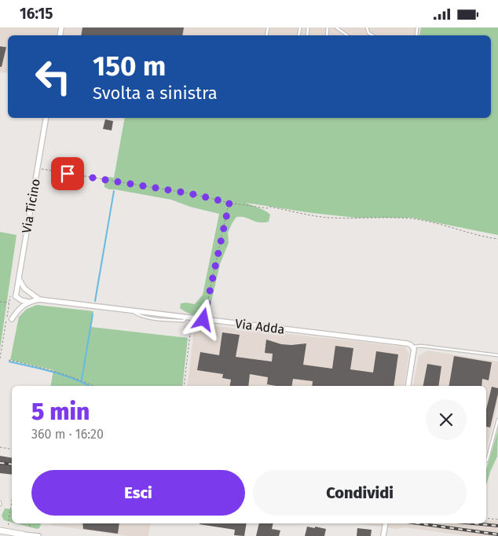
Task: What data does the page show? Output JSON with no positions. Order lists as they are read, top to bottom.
{
  "streets": {
    "street": ["Via Ticino", "Via Adda"]
  },
  "crossings": [
    ["Via Ticino", "Via Adda"]
  ],
  "page": {
    "status": "16:15",
    "turn": ["150 m", "Svolta a sinistra"],
    "heading": ["5 min", "360 m · 16:20"],
    "buttons": ["Esci", "Condividi"]
  }
}
